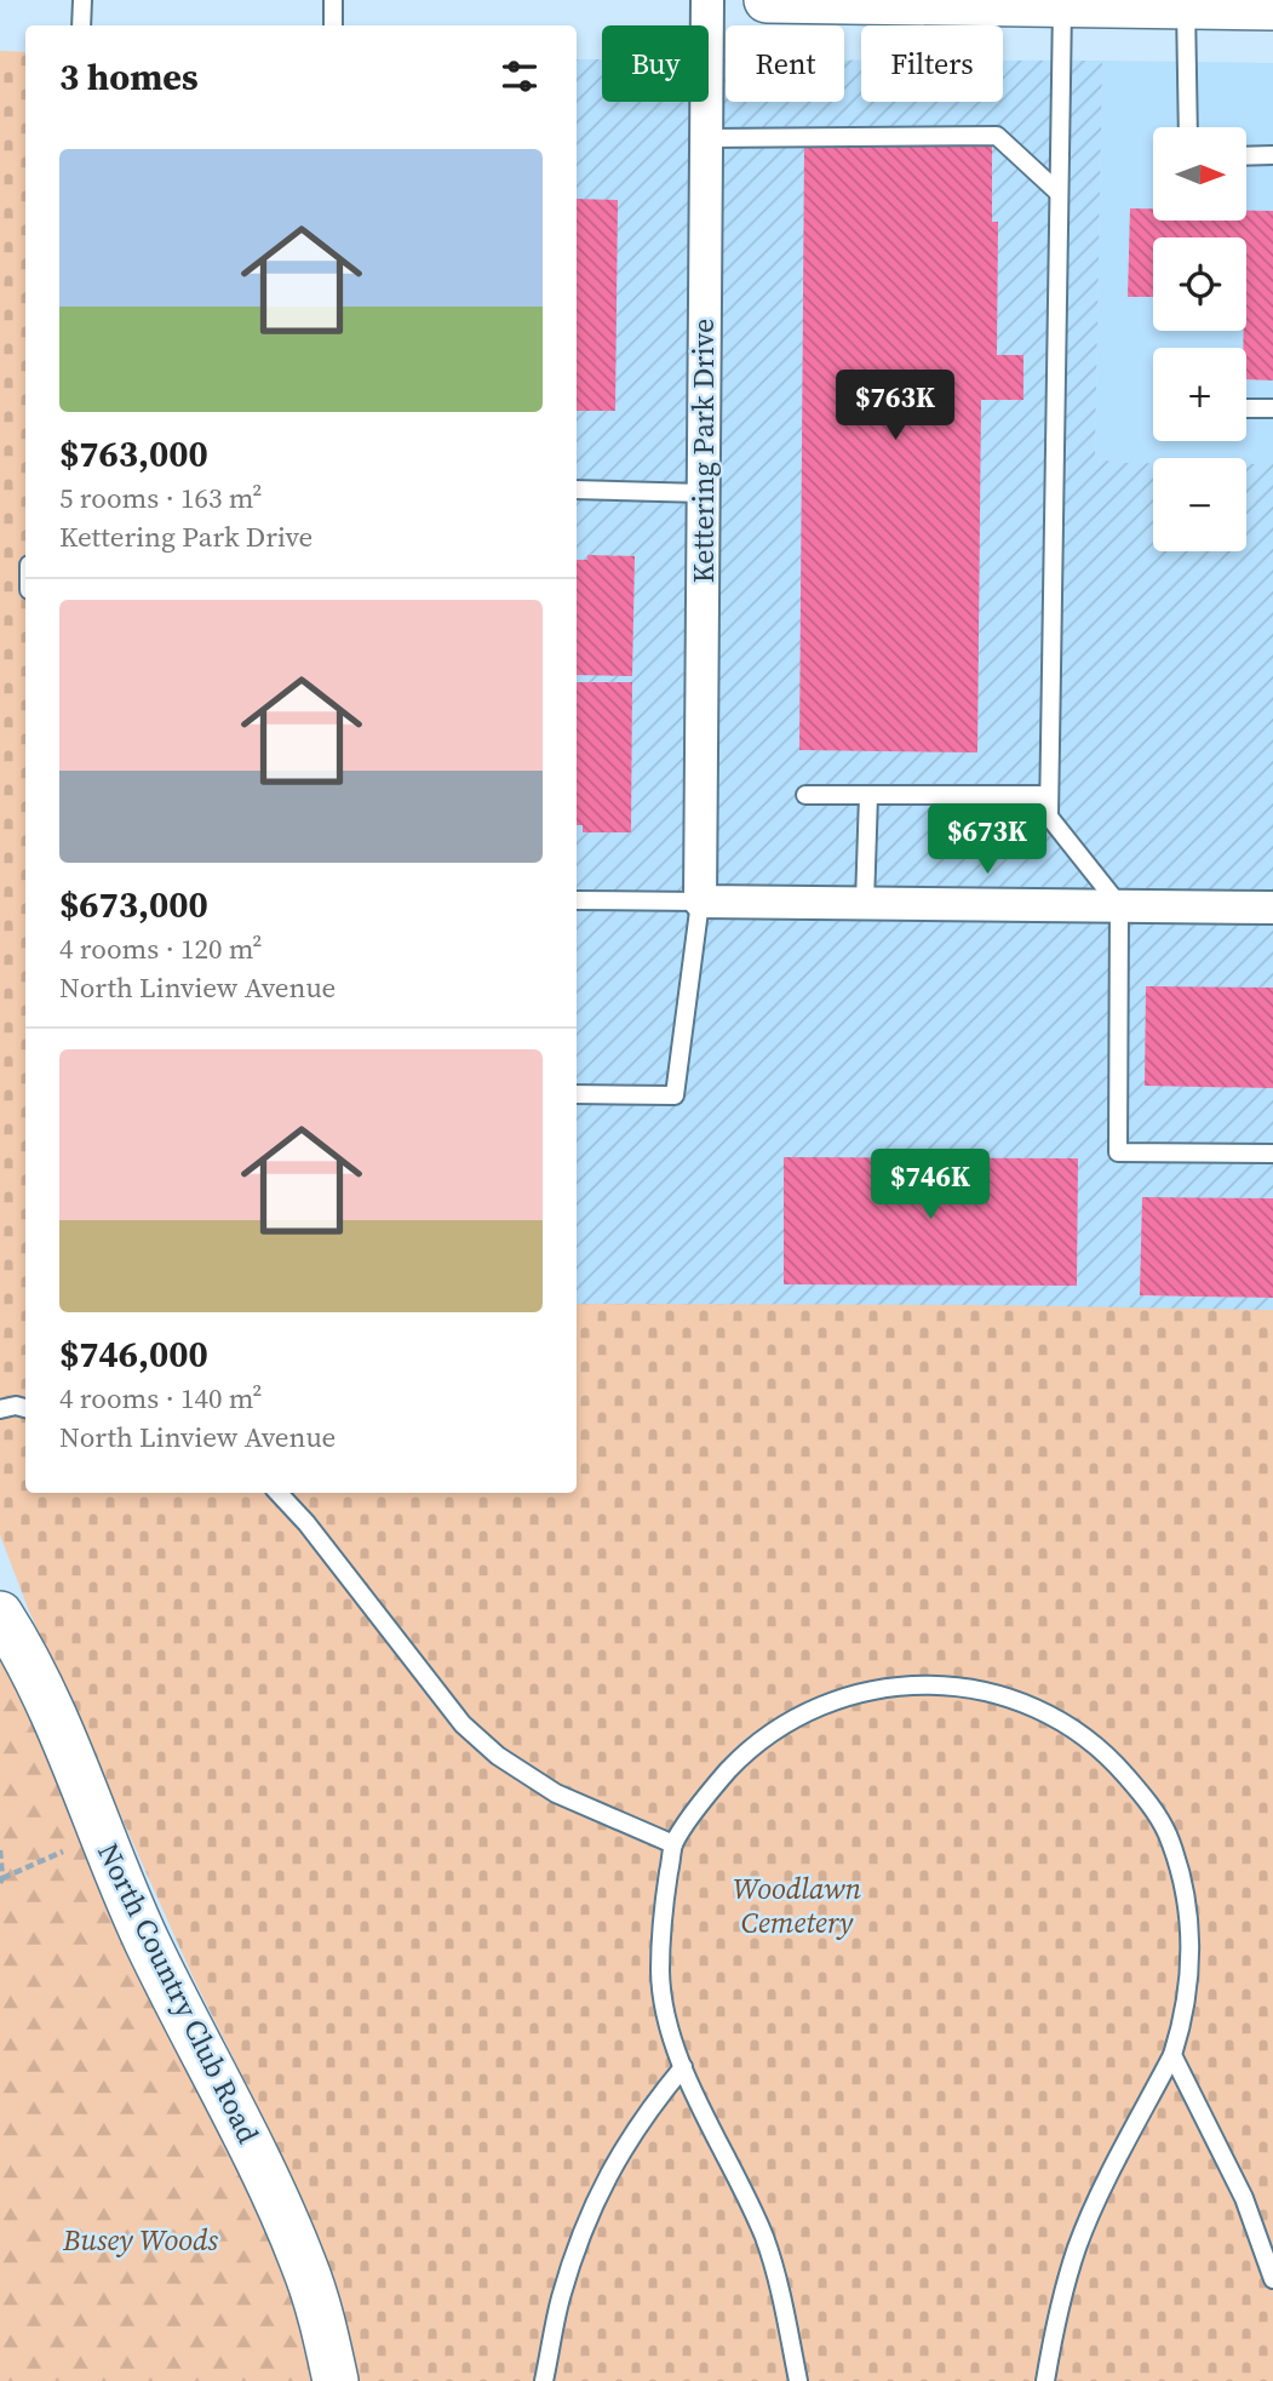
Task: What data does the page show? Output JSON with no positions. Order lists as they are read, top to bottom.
{
  "streets": {
    "street": ["Kettering Park Drive", "North Country Club Road"]
  },
  "parks": ["Woodlawn Cemetery", "Busey Woods"],
  "north": "right",
  "page": {
    "chip": ["Buy", "Rent", "Filters"],
    "heading": "3 homes",
    "map_buttons": ["+", "−"],
    "list": [
      {
        "name": "$763,000",
        "note": "5 rooms · 163 m² · Kettering Park Drive"
      },
      {
        "name": "$673,000",
        "note": "4 rooms · 120 m² · North Linview Avenue"
      },
      {
        "name": "$746,000",
        "note": "4 rooms · 140 m² · North Linview Avenue"
      }
    ],
    "price": ["$763K", "$673K", "$746K"]
  }
}
